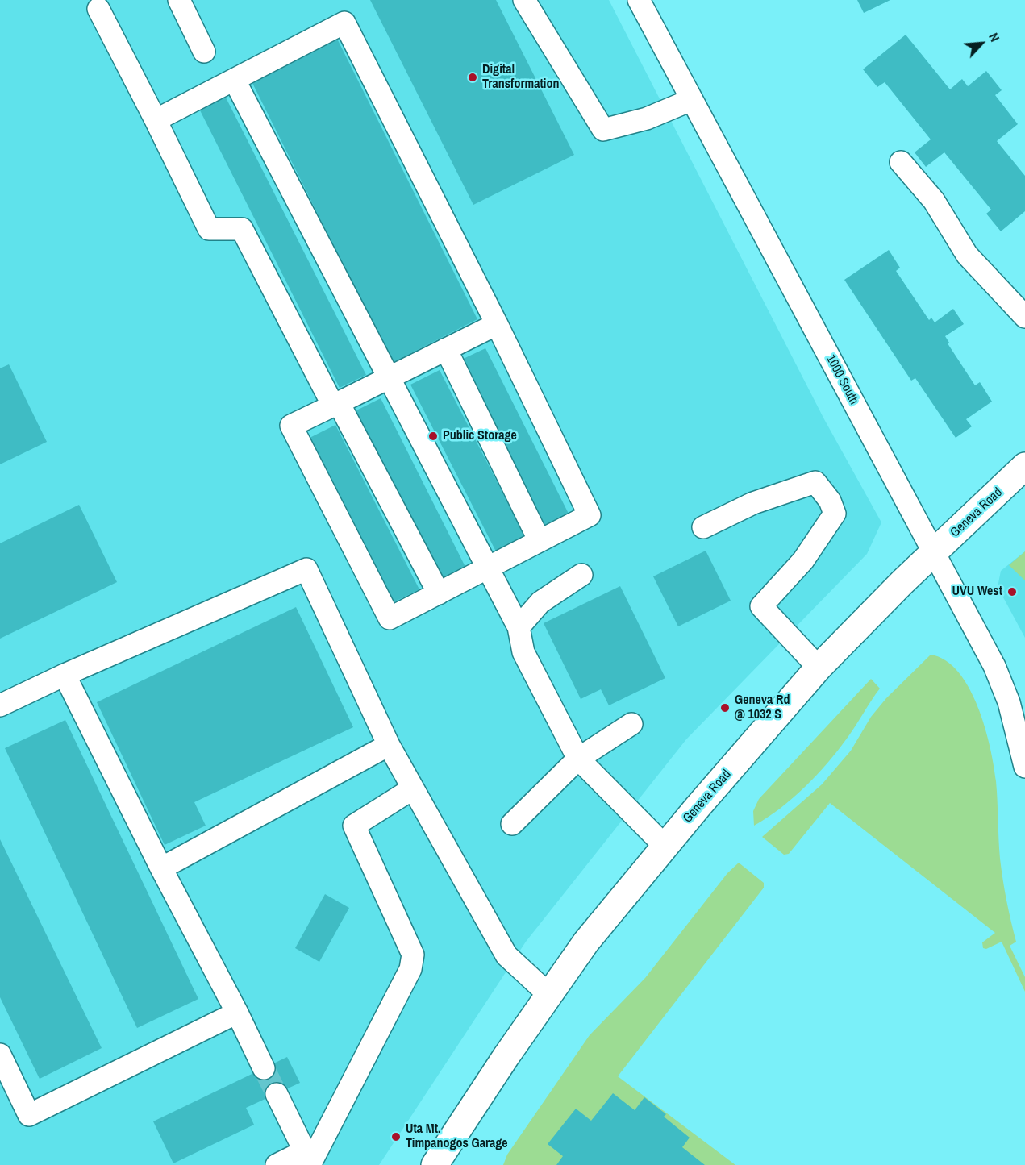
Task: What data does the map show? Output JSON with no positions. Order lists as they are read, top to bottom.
{
  "streets": {
    "main road": ["Geneva Road"],
    "street": ["1000 South"]
  },
  "crossings": [
    ["1000 South", "Geneva Road"]
  ],
  "places": [
    "Digital Transformation",
    "Public Storage",
    "UVU West",
    "Geneva Rd @ 1032 S",
    "Uta Mt. Timpanogos Garage"
  ],
  "north": "top right"
}
